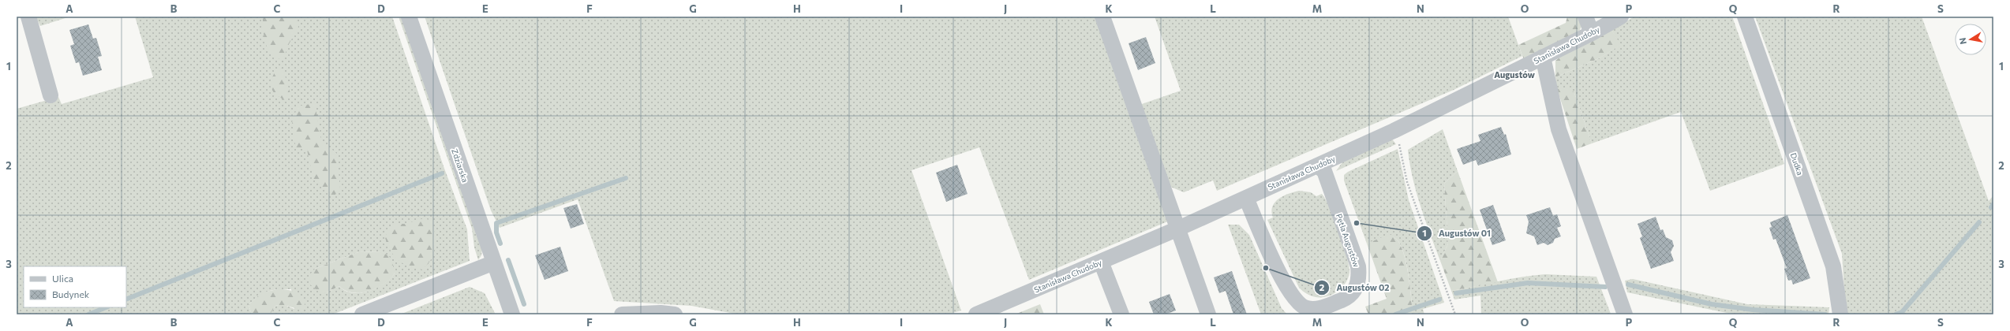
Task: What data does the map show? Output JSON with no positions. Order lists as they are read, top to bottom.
{
  "streets": {
    "street": [
      "Stanisława Chudoby",
      "Dudka",
      "Zdziarska",
      "Pętla Augustów"
    ]
  },
  "crossings": [
    ["Stanisława Chudoby", "Pętla Augustów"]
  ],
  "districts": ["Augustów"],
  "places": ["Augustów 01", "Augustów 02"],
  "legend": ["Ulica", "Budynek"],
  "north": "left",
  "grid": {
    "columns": [
      "A",
      "B",
      "C",
      "D",
      "E",
      "F",
      "G",
      "H",
      "I",
      "J",
      "K",
      "L",
      "M",
      "N",
      "O",
      "P",
      "Q",
      "R",
      "S"
    ],
    "rows": ["1", "2", "3"]
  }
}
